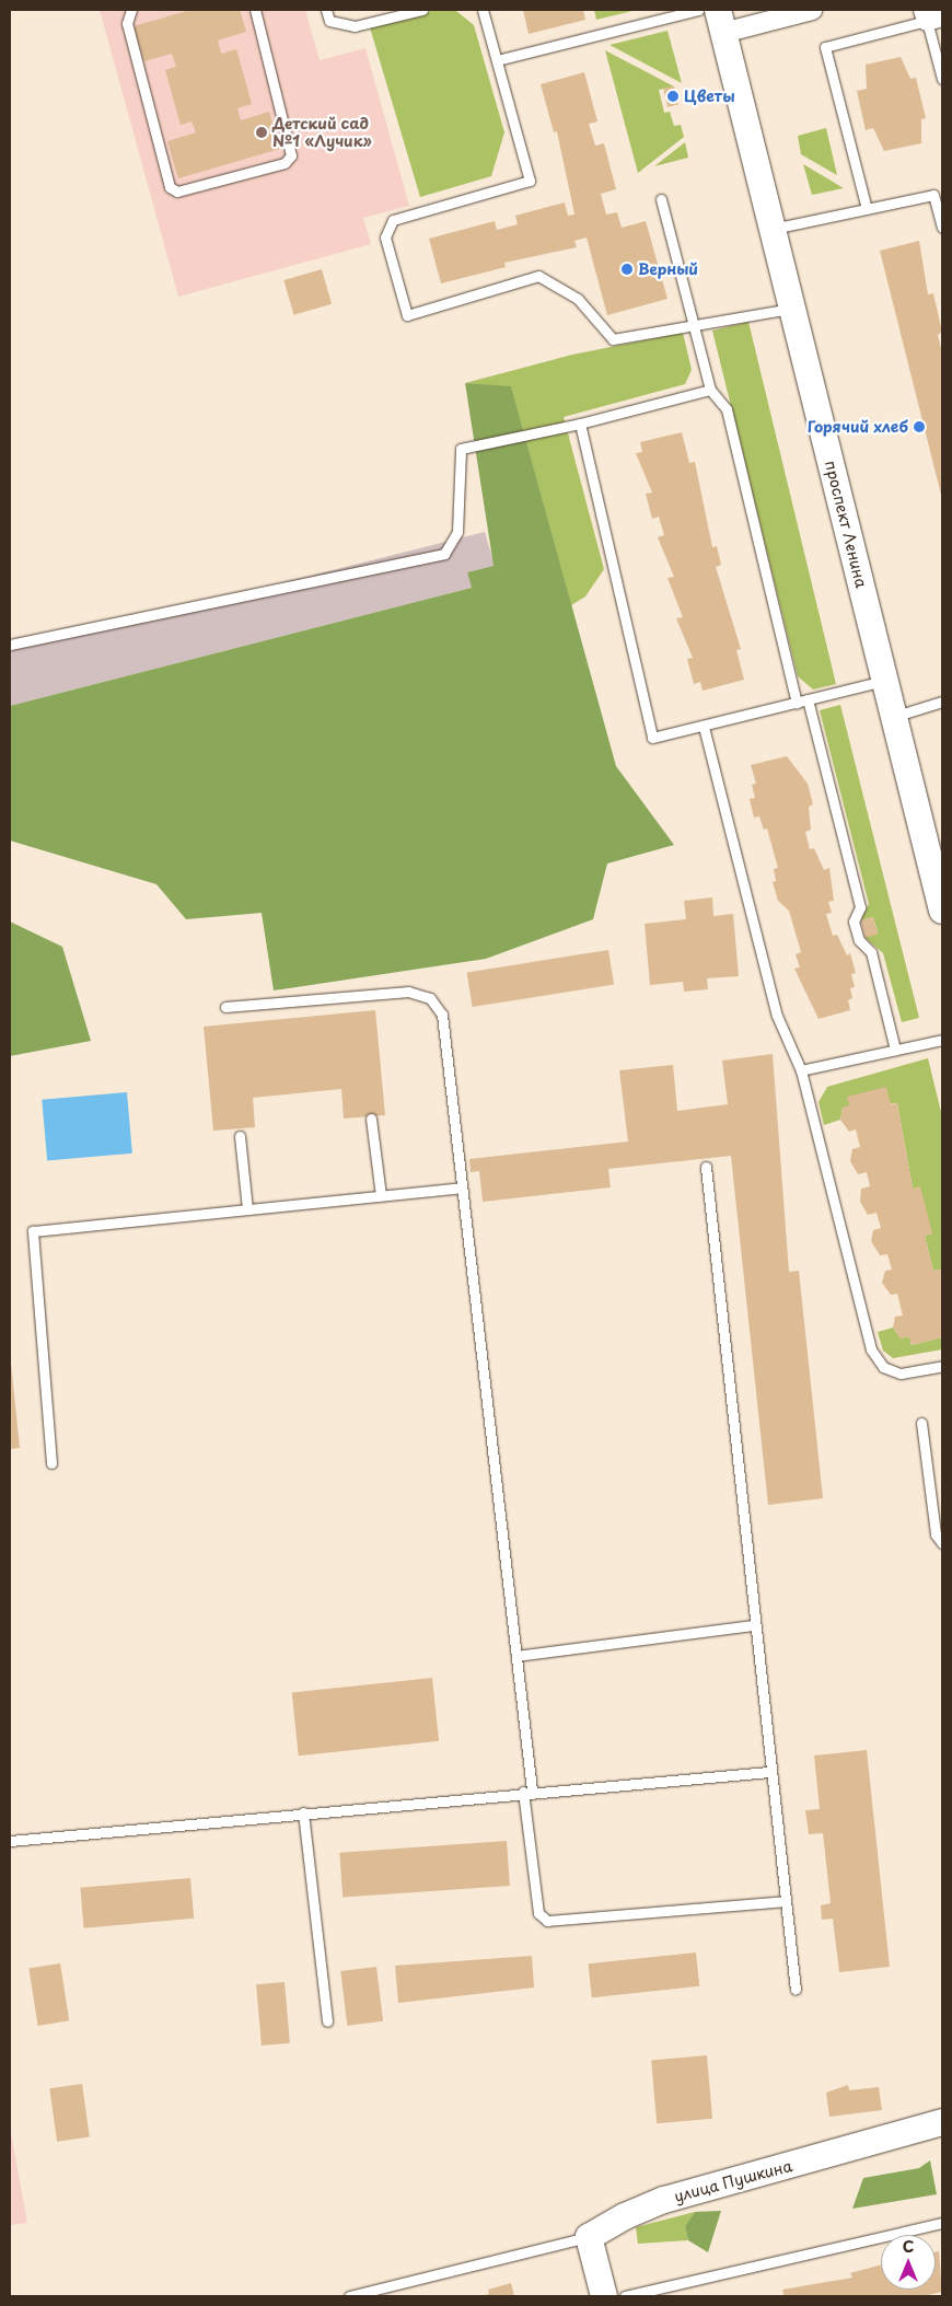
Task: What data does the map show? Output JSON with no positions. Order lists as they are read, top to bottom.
{
  "streets": {
    "main road": ["проспект Ленина", "улица Пушкина"]
  },
  "places": [
    "Цветы",
    "Детский сад №1 «Лучик»",
    "Верный",
    "Горячий хлеб"
  ],
  "north": "top"
}
